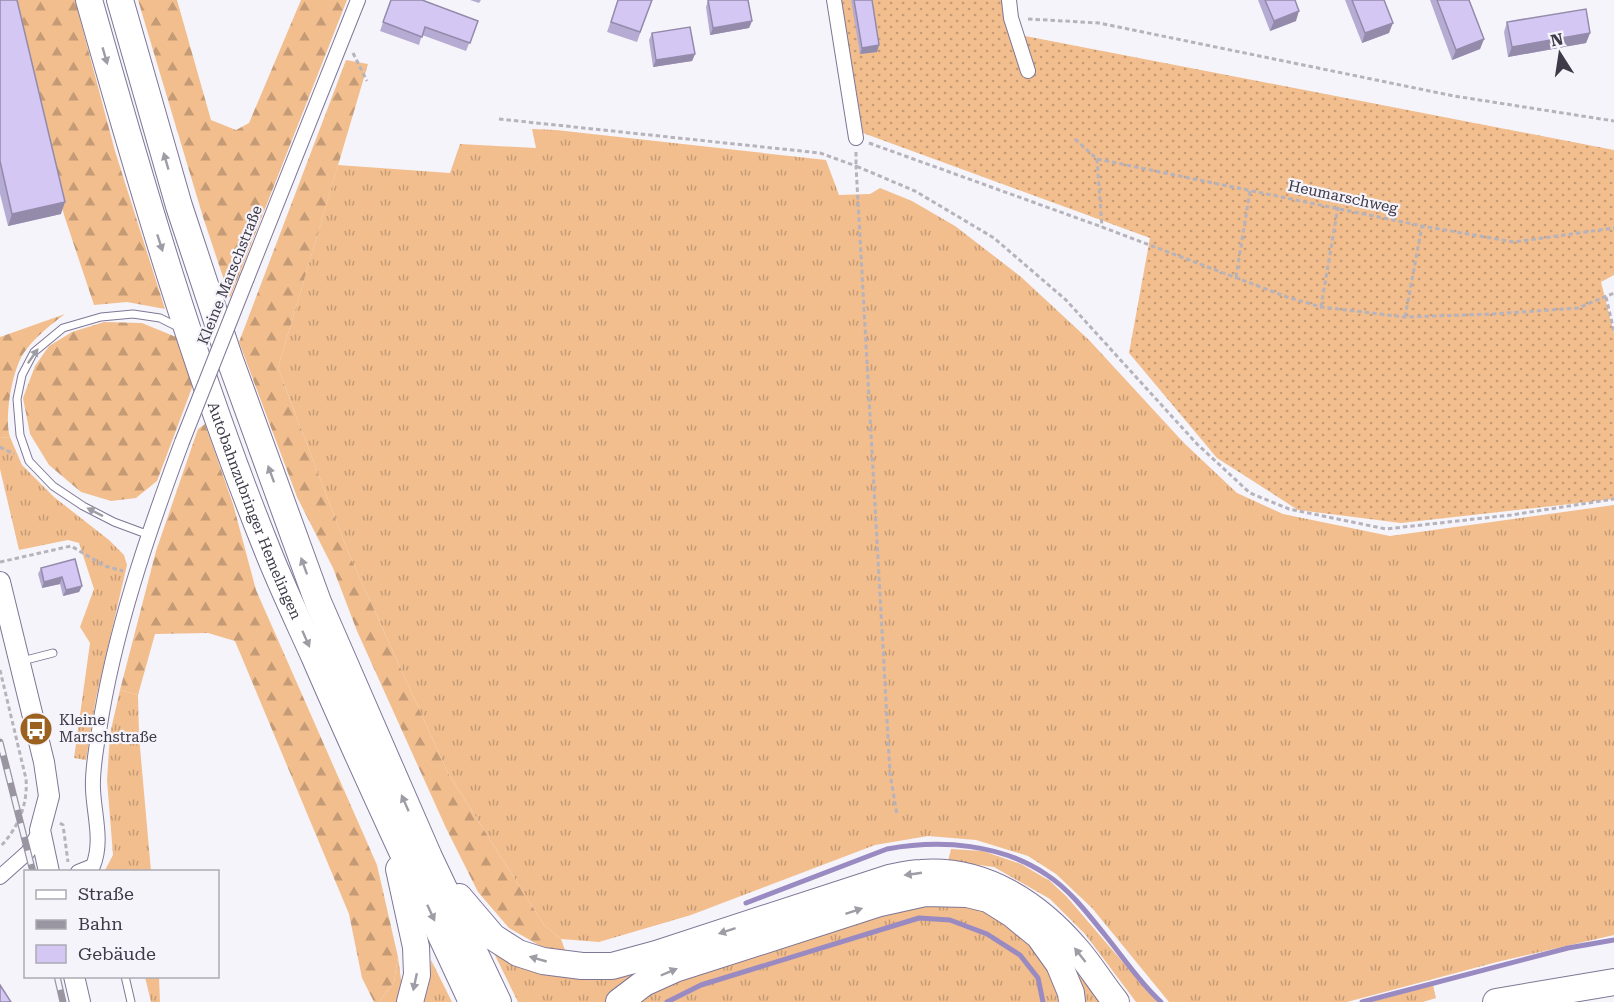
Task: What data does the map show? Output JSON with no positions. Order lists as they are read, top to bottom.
{
  "streets": {
    "highway": ["Autobahnzubringer Hemelingen"],
    "street": ["Kleine Marschstraße"],
    "path": ["Heumarschweg"]
  },
  "places": {
    "bus stop": ["Kleine Marschstraße"]
  },
  "legend": ["Straße", "Bahn", "Gebäude"],
  "north": "top"
}
